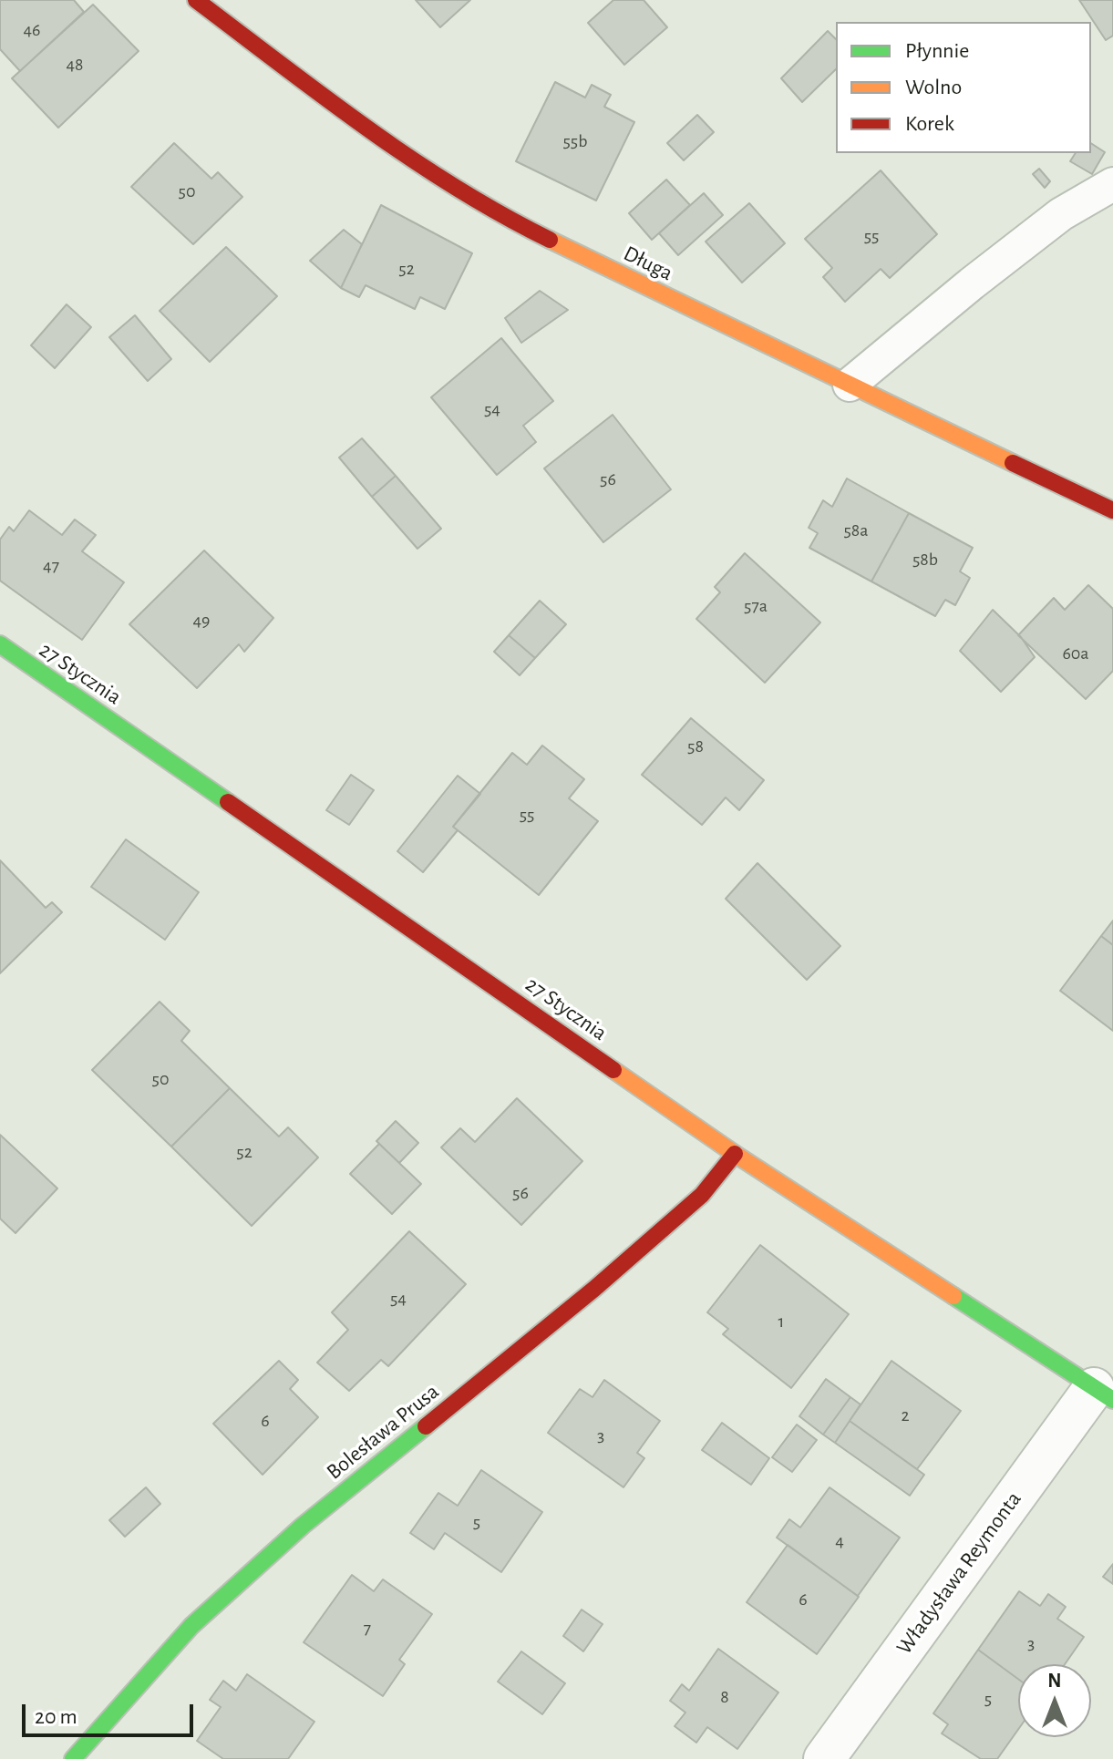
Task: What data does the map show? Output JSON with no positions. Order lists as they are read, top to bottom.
{
  "streets": {
    "street": [
      "Długa",
      "27 Stycznia",
      "Bolesława Prusa",
      "Władysława Reymonta"
    ]
  },
  "crossings": [
    ["27 Stycznia", "Bolesława Prusa"],
    ["27 Stycznia", "Władysława Reymonta"]
  ],
  "house_numbers": [
    "46",
    "48",
    "55b",
    "50",
    "55",
    "52",
    "54",
    "56",
    "58a",
    "58b",
    "47",
    "57a",
    "49",
    "60a",
    "58",
    "55",
    "50",
    "52",
    "56",
    "54",
    "1",
    "2",
    "6",
    "3",
    "5",
    "4",
    "6",
    "7",
    "3",
    "8",
    "5"
  ],
  "legend": ["Płynnie", "Wolno", "Korek"],
  "scale_bar": "20 m",
  "north": "top"
}
